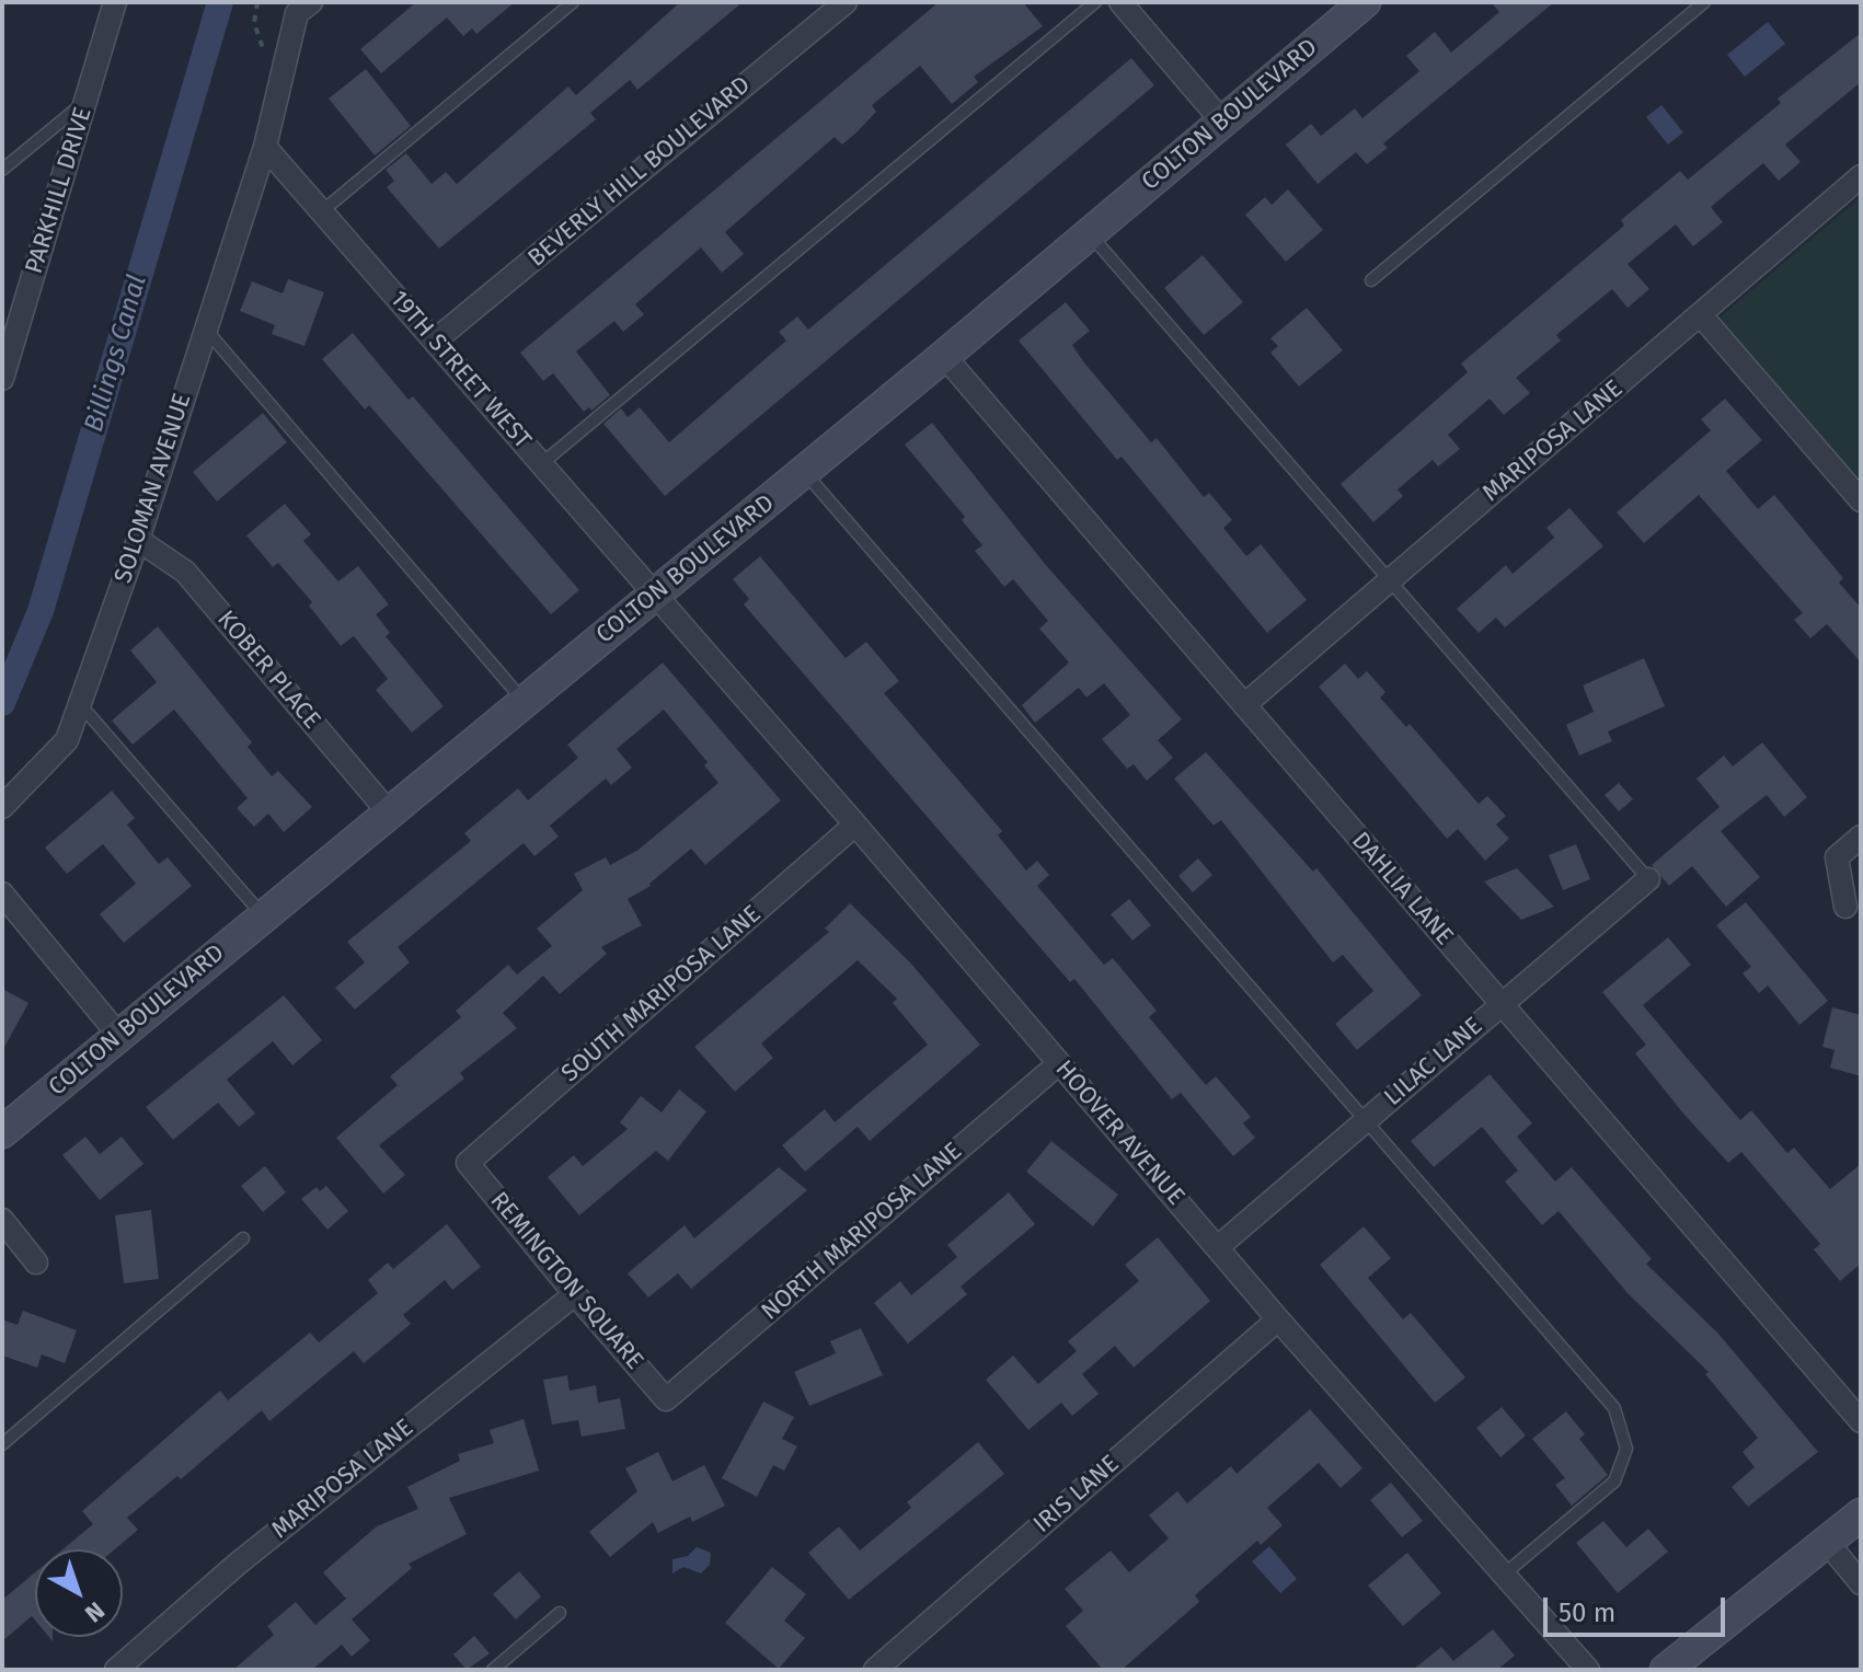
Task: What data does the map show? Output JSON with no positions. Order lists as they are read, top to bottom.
{
  "streets": {
    "street": [
      "COLTON BOULEVARD",
      "BEVERLY HILL BOULEVARD",
      "PARKHILL DRIVE",
      "19TH STREET WEST",
      "MARIPOSA LANE",
      "SOLOMAN AVENUE",
      "KOBER PLACE",
      "DAHLIA LANE",
      "SOUTH MARIPOSA LANE",
      "LILAC LANE",
      "HOOVER AVENUE",
      "NORTH MARIPOSA LANE",
      "REMINGTON SQUARE",
      "IRIS LANE"
    ]
  },
  "crossings": [
    ["COLTON BOULEVARD", "19TH STREET WEST"],
    ["COLTON BOULEVARD", "KOBER PLACE"],
    ["COLTON BOULEVARD", "DAHLIA LANE"],
    ["COLTON BOULEVARD", "HOOVER AVENUE"],
    ["BEVERLY HILL BOULEVARD", "19TH STREET WEST"],
    ["19TH STREET WEST", "SOLOMAN AVENUE"],
    ["19TH STREET WEST", "HOOVER AVENUE"],
    ["MARIPOSA LANE", "DAHLIA LANE"],
    ["MARIPOSA LANE", "REMINGTON SQUARE"],
    ["SOLOMAN AVENUE", "KOBER PLACE"],
    ["DAHLIA LANE", "LILAC LANE"],
    ["SOUTH MARIPOSA LANE", "HOOVER AVENUE"],
    ["SOUTH MARIPOSA LANE", "REMINGTON SQUARE"],
    ["LILAC LANE", "HOOVER AVENUE"],
    ["HOOVER AVENUE", "NORTH MARIPOSA LANE"],
    ["HOOVER AVENUE", "IRIS LANE"],
    ["NORTH MARIPOSA LANE", "REMINGTON SQUARE"]
  ],
  "water": ["Billings Canal"],
  "scale_bar": "50 m",
  "north": "bottom right"
}
